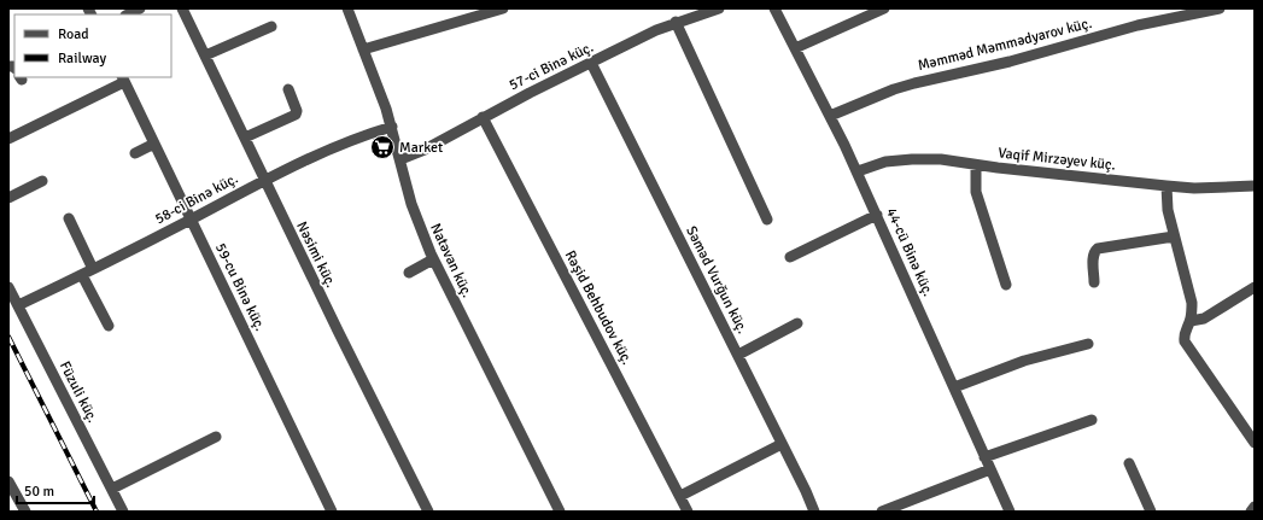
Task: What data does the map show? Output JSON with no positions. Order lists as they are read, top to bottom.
{
  "streets": {
    "street": [
      "Məmməd Məmmədyarov küç.",
      "57-ci Binə küç.",
      "Vaqif Mirzəyev küç.",
      "58-ci Binə küç.",
      "44-cü Binə küç.",
      "Nəsimi küç.",
      "Natəvan küç.",
      "Səməd Vurğun küç.",
      "59-cu Binə küç.",
      "Rəşid Behbudov küç.",
      "Füzuli küç."
    ]
  },
  "crossings": [
    ["Məmməd Məmmədyarov küç.", "44-cü Binə küç."],
    ["57-ci Binə küç.", "Natəvan küç."],
    ["57-ci Binə küç.", "Səməd Vurğun küç."],
    ["57-ci Binə küç.", "Rəşid Behbudov küç."],
    ["Vaqif Mirzəyev küç.", "44-cü Binə küç."],
    ["58-ci Binə küç.", "Nəsimi küç."],
    ["58-ci Binə küç.", "Natəvan küç."],
    ["58-ci Binə küç.", "59-cu Binə küç."],
    ["58-ci Binə küç.", "Füzuli küç."]
  ],
  "places": {
    "supermarket": ["Market"]
  },
  "legend": ["Road", "Railway"],
  "scale_bar": "50 m"
}
